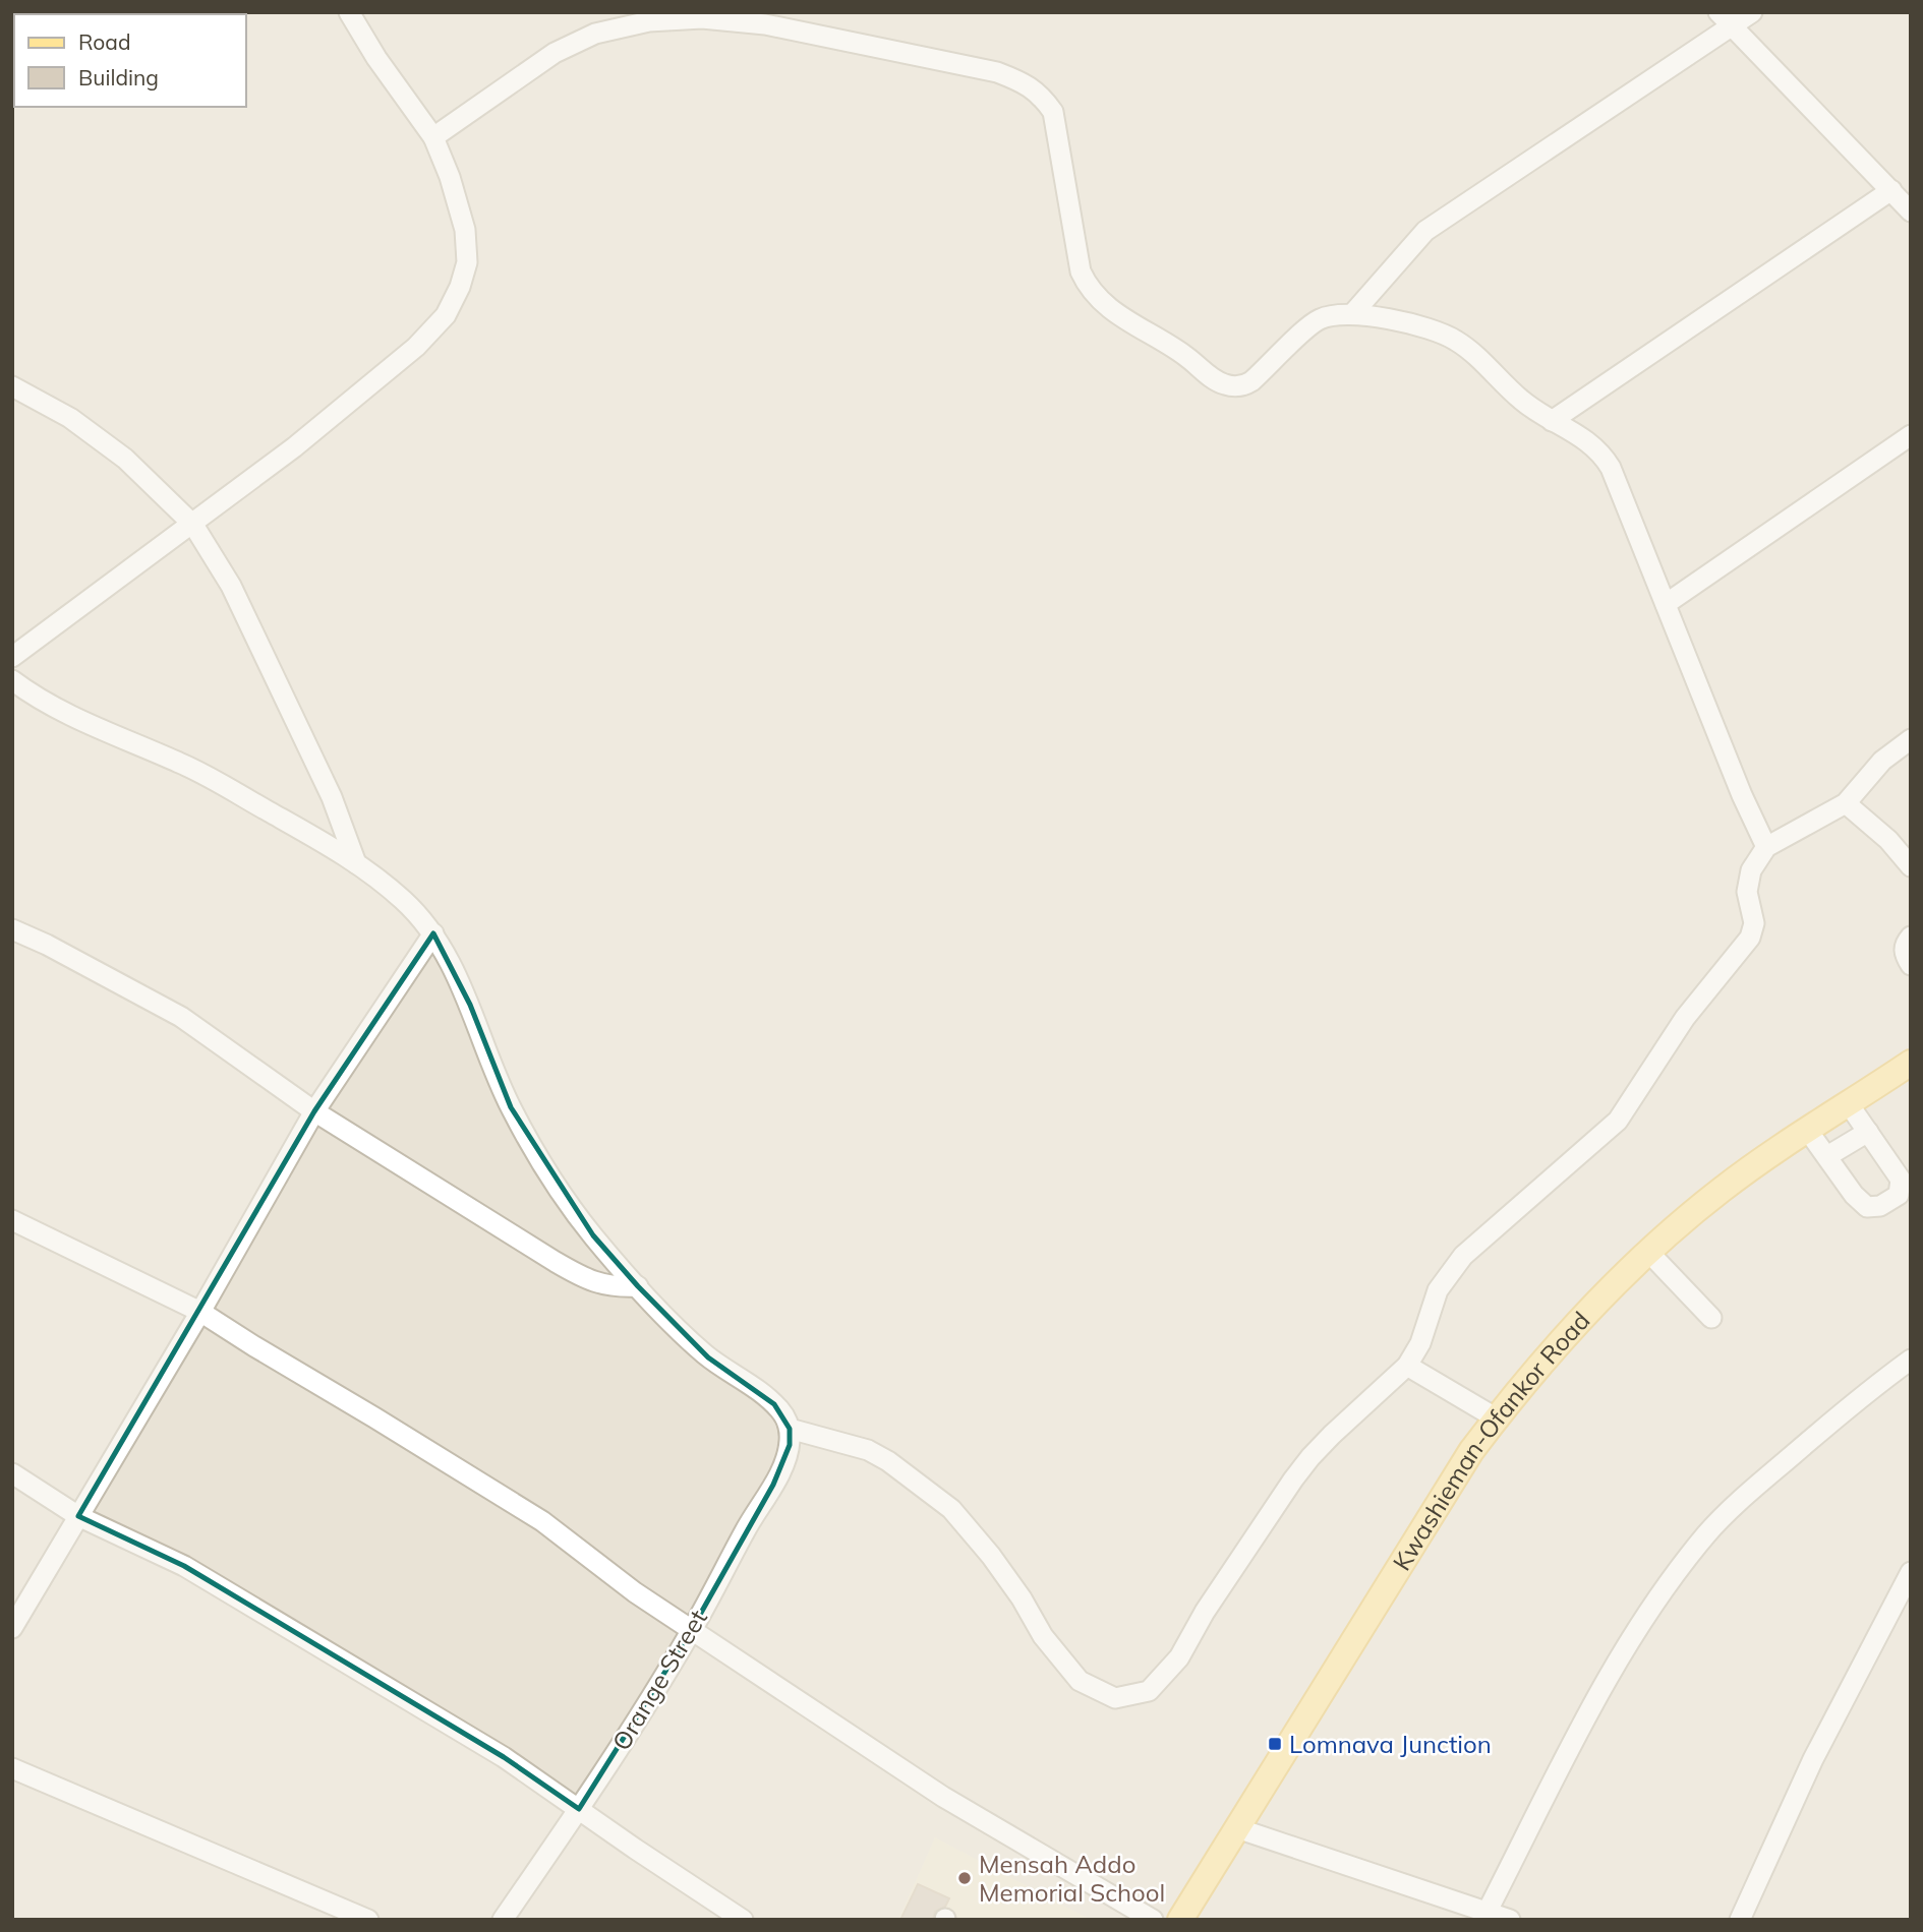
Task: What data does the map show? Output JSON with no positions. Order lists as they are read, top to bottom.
{
  "streets": {
    "main road": ["Kwashieman-Ofankor Road"],
    "street": ["Orange Street"]
  },
  "places": {
    "transit": ["Lomnava Junction"],
    "other": ["Mensah Addo Memorial School"]
  },
  "legend": ["Road", "Building"]
}
